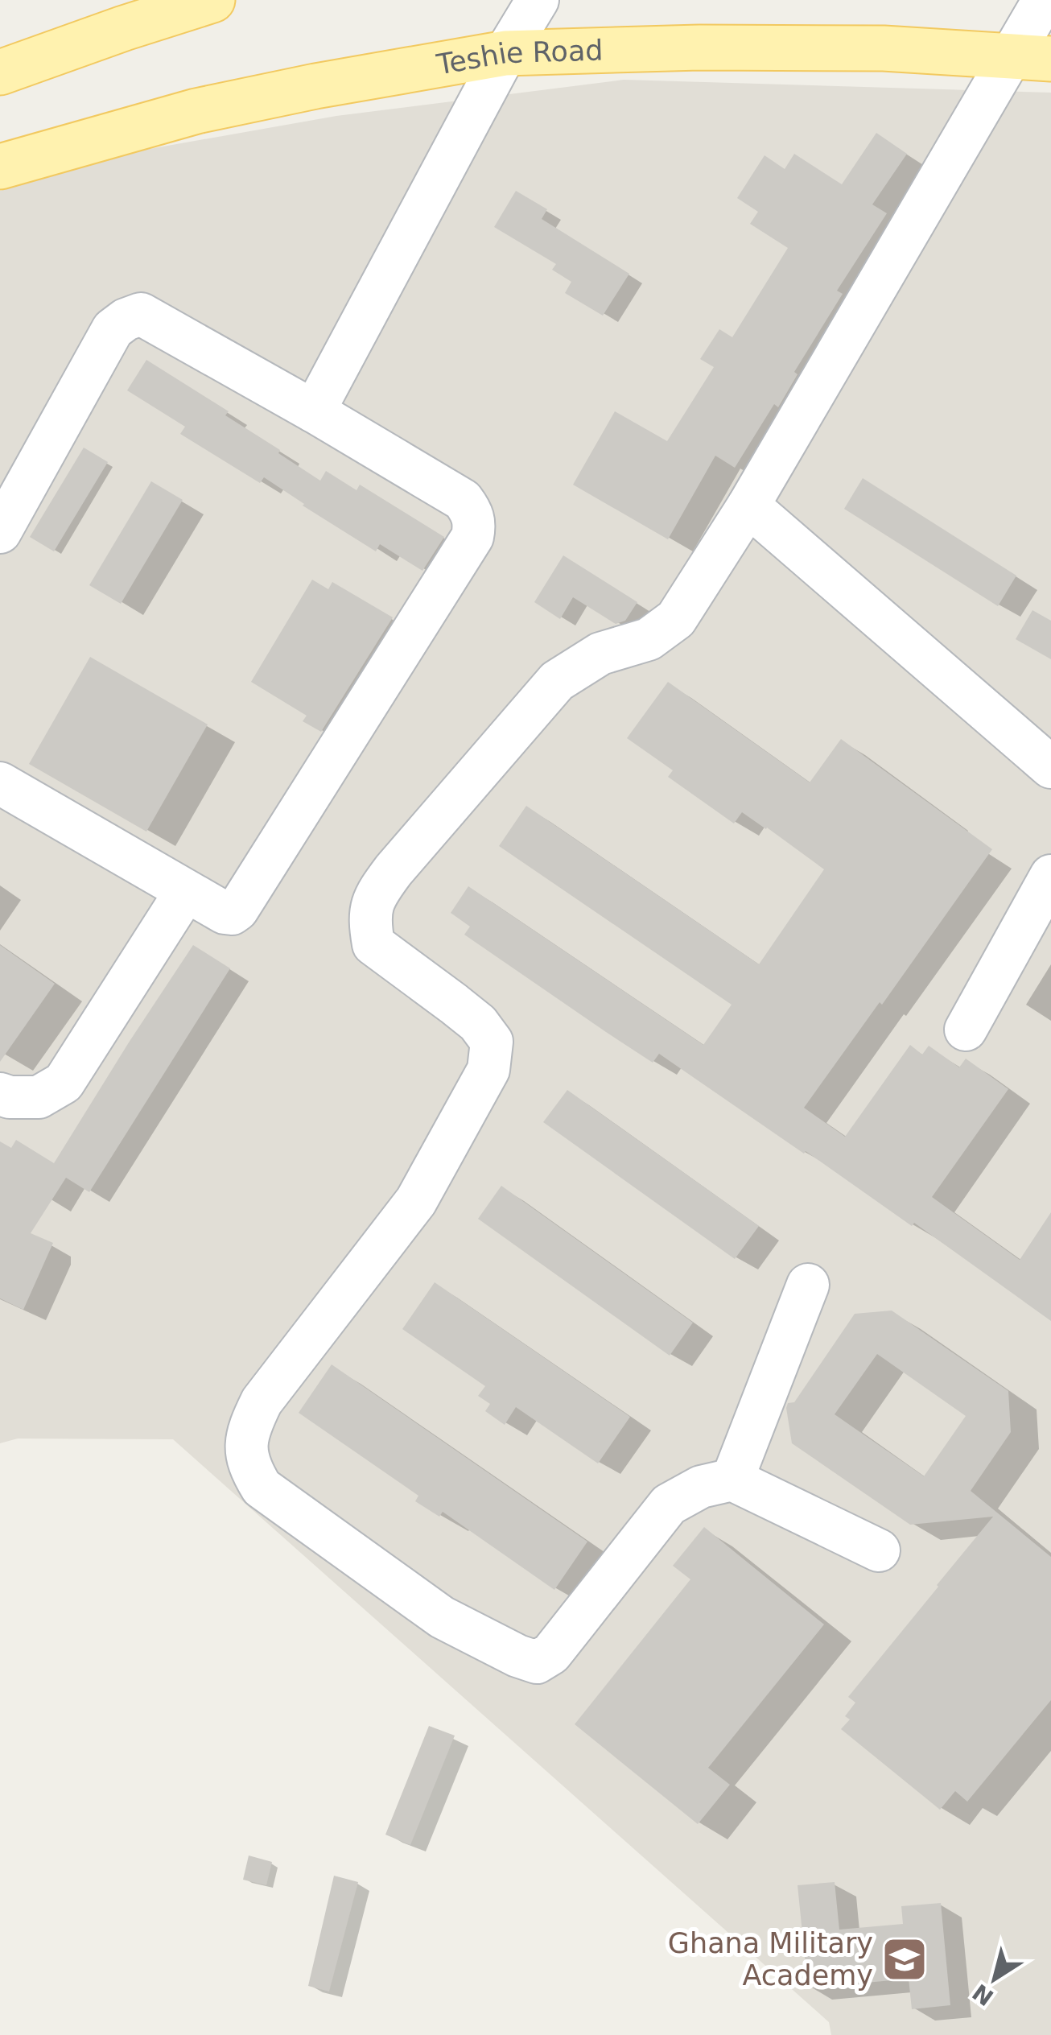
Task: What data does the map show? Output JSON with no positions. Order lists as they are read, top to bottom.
{
  "streets": {
    "main road": ["Teshie Road"]
  },
  "places": {
    "school or university": ["Ghana Military Academy"]
  },
  "north": "bottom left"
}
